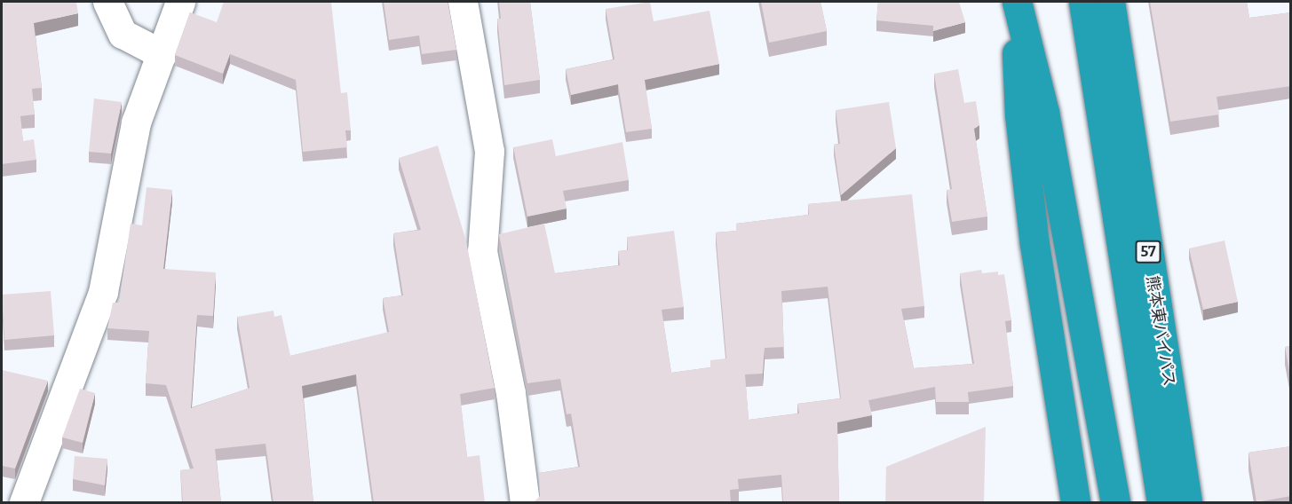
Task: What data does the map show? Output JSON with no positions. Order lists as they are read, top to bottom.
{
  "streets": {
    "highway": ["57", "熊本東バイパス"]
  }
}
